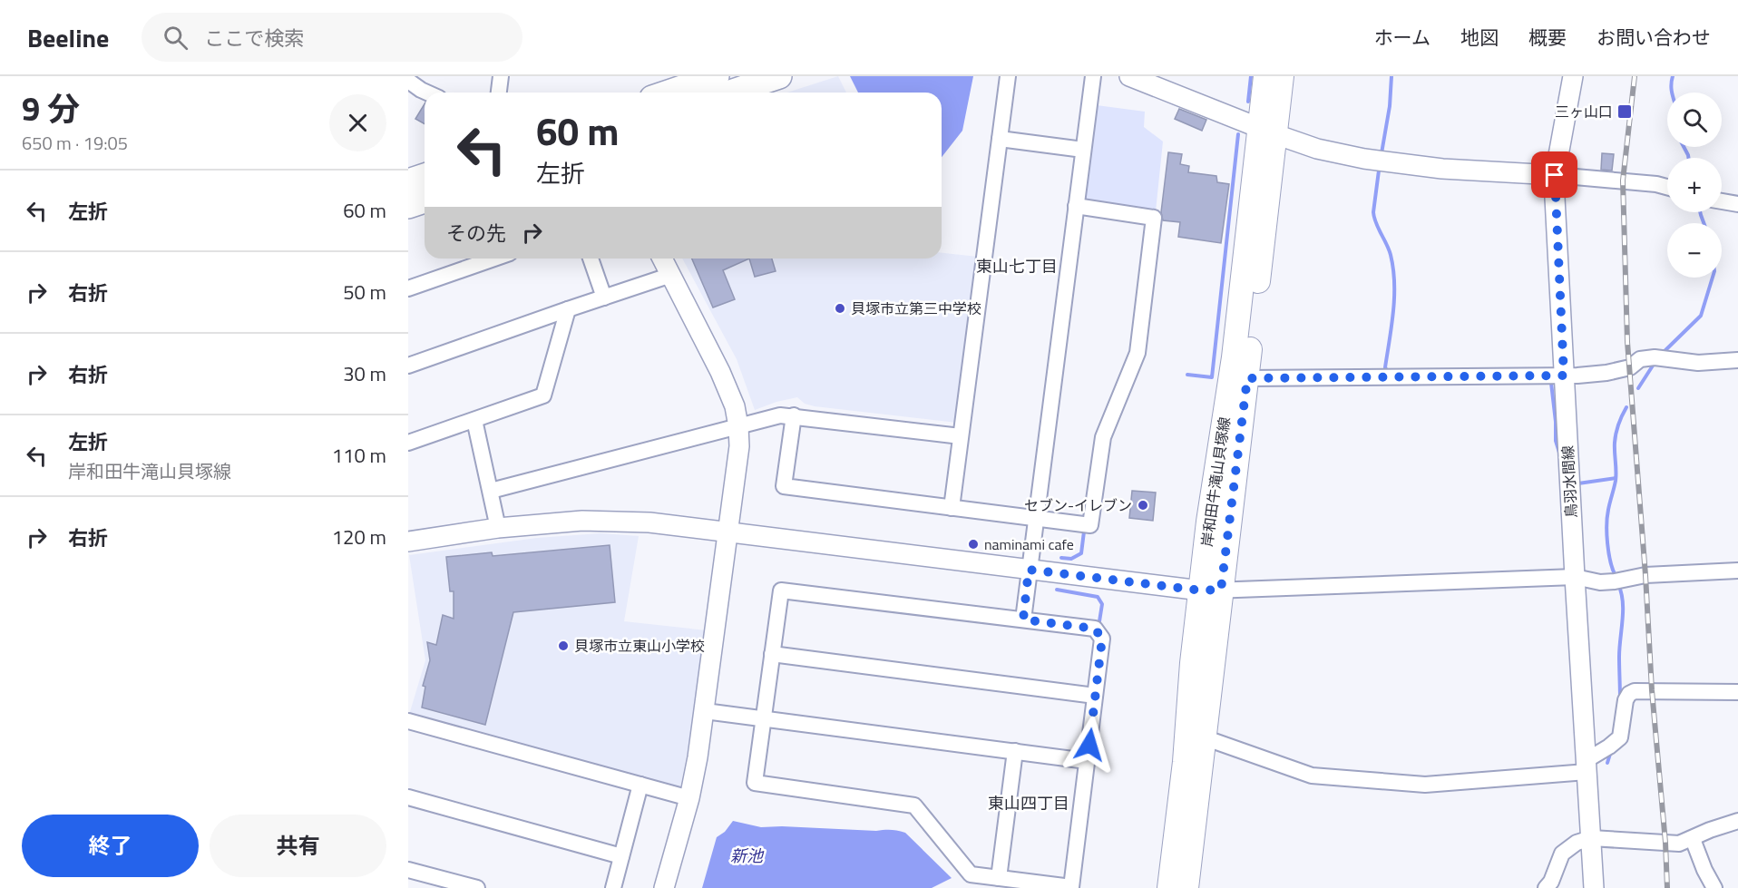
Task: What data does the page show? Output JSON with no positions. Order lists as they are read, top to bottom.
{
  "streets": {
    "main road": ["岸和田牛滝山貝塚線"],
    "street": ["鳥羽水間線"]
  },
  "districts": ["東山七丁目", "東山四丁目"],
  "water": ["新池"],
  "places": {
    "transit": ["三ヶ山口"],
    "other": [
      "貝塚市立第三中学校",
      "セブン-イレブン",
      "naminami cafe",
      "貝塚市立東山小学校"
    ]
  },
  "page": {
    "header": "Beeline",
    "search": "ここで検索",
    "nav": [
      "ホーム",
      "地図",
      "概要",
      "お問い合わせ"
    ],
    "heading": ["9 分", "650 m · 19:05"],
    "map_buttons": ["+", "−"],
    "turn": ["60 m", "左折"],
    "list": [
      {
        "name": "左折",
        "value": "60 m"
      },
      {
        "name": "右折",
        "value": "50 m"
      },
      {
        "name": "右折",
        "value": "30 m"
      },
      {
        "name": "左折",
        "note": "岸和田牛滝山貝塚線",
        "value": "110 m"
      },
      {
        "name": "右折",
        "value": "120 m"
      }
    ],
    "then": "その先",
    "buttons": ["終了", "共有"]
  }
}
